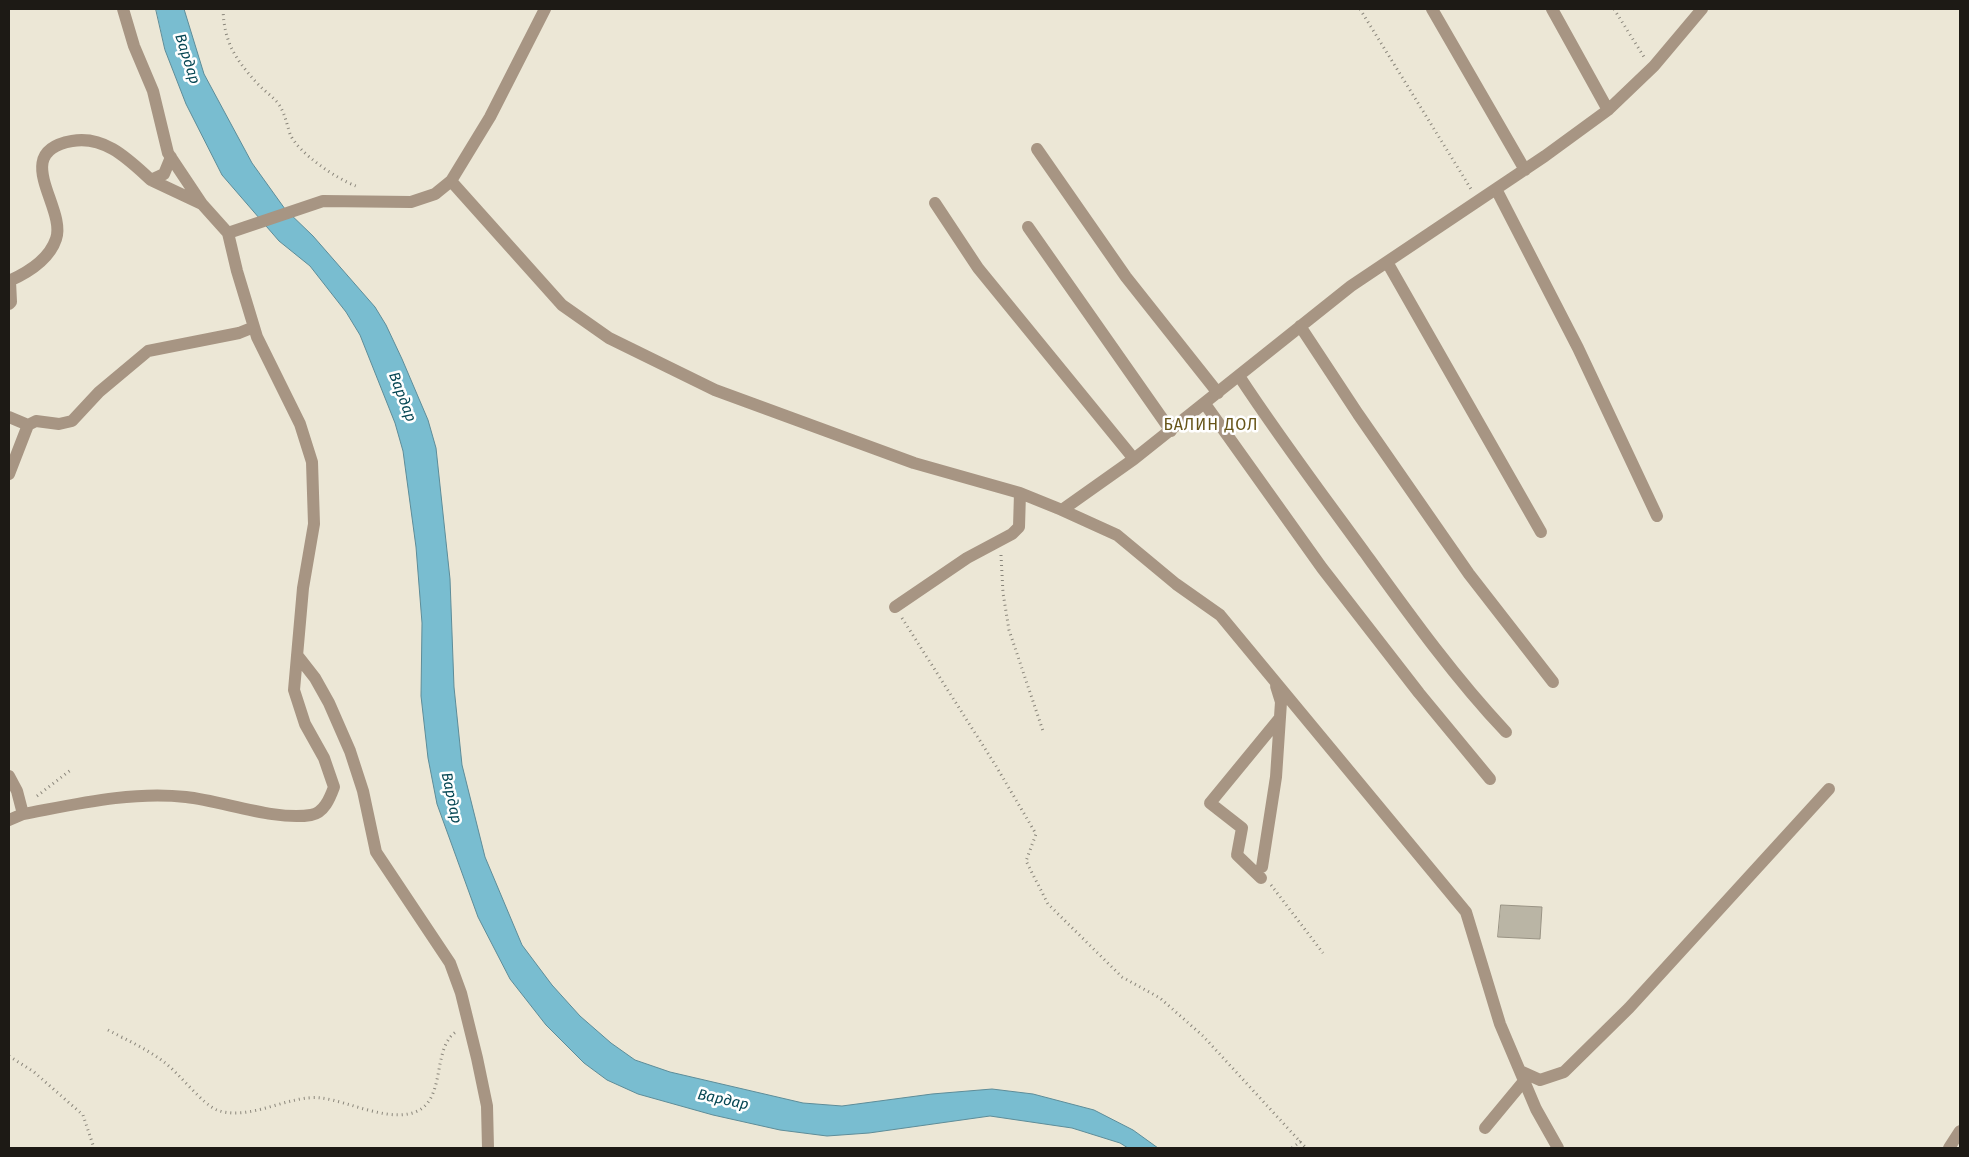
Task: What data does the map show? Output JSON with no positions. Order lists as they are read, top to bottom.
{
  "districts": ["БАЛИН ДОЛ"],
  "water": ["Вардар"]
}
